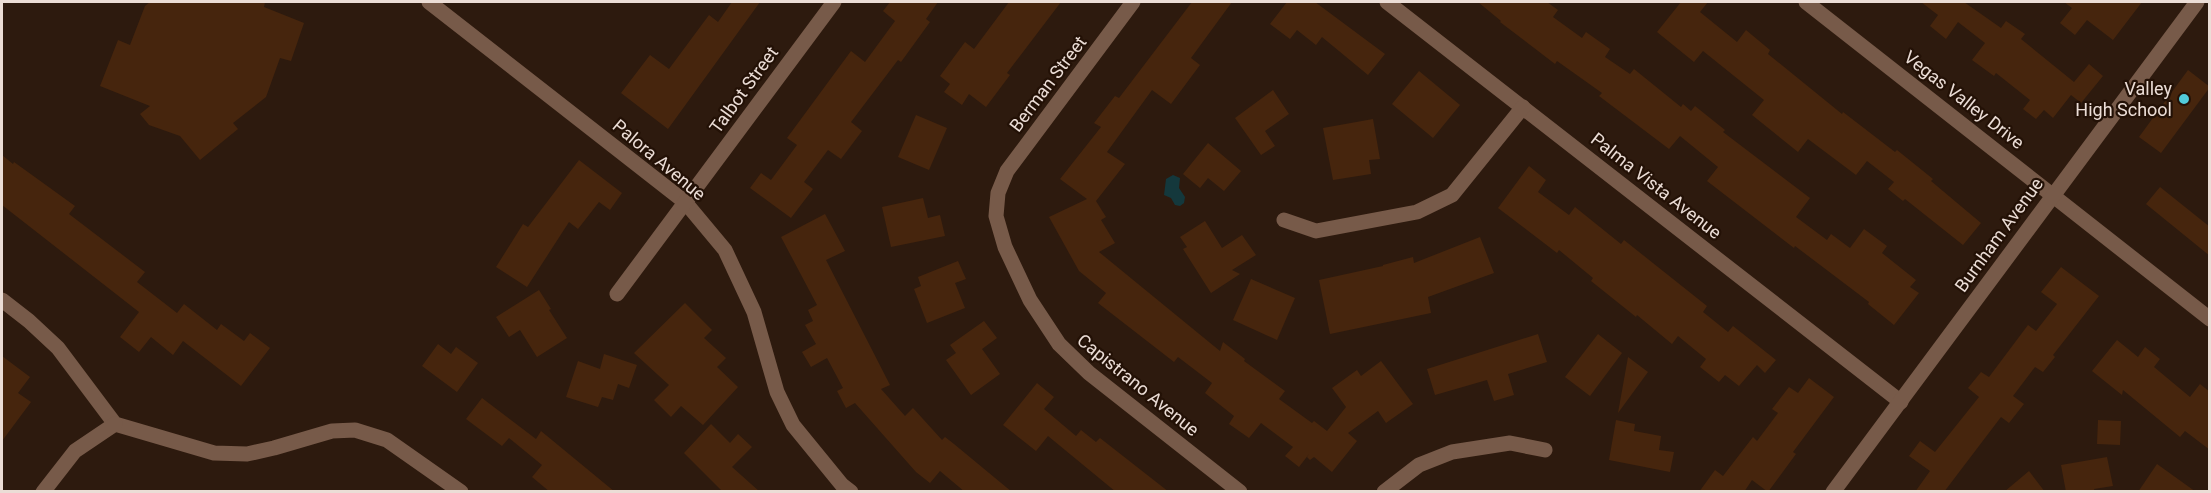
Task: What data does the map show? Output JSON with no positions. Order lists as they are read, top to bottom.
{
  "streets": {
    "street": [
      "Berman Street",
      "Talbot Street",
      "Vegas Valley Drive",
      "Palora Avenue",
      "Palma Vista Avenue",
      "Burnham Avenue",
      "Capistrano Avenue"
    ]
  },
  "crossings": [
    ["Berman Street", "Capistrano Avenue"],
    ["Talbot Street", "Palora Avenue"],
    ["Vegas Valley Drive", "Burnham Avenue"],
    ["Palma Vista Avenue", "Burnham Avenue"]
  ],
  "places": ["Valley High School"]
}
